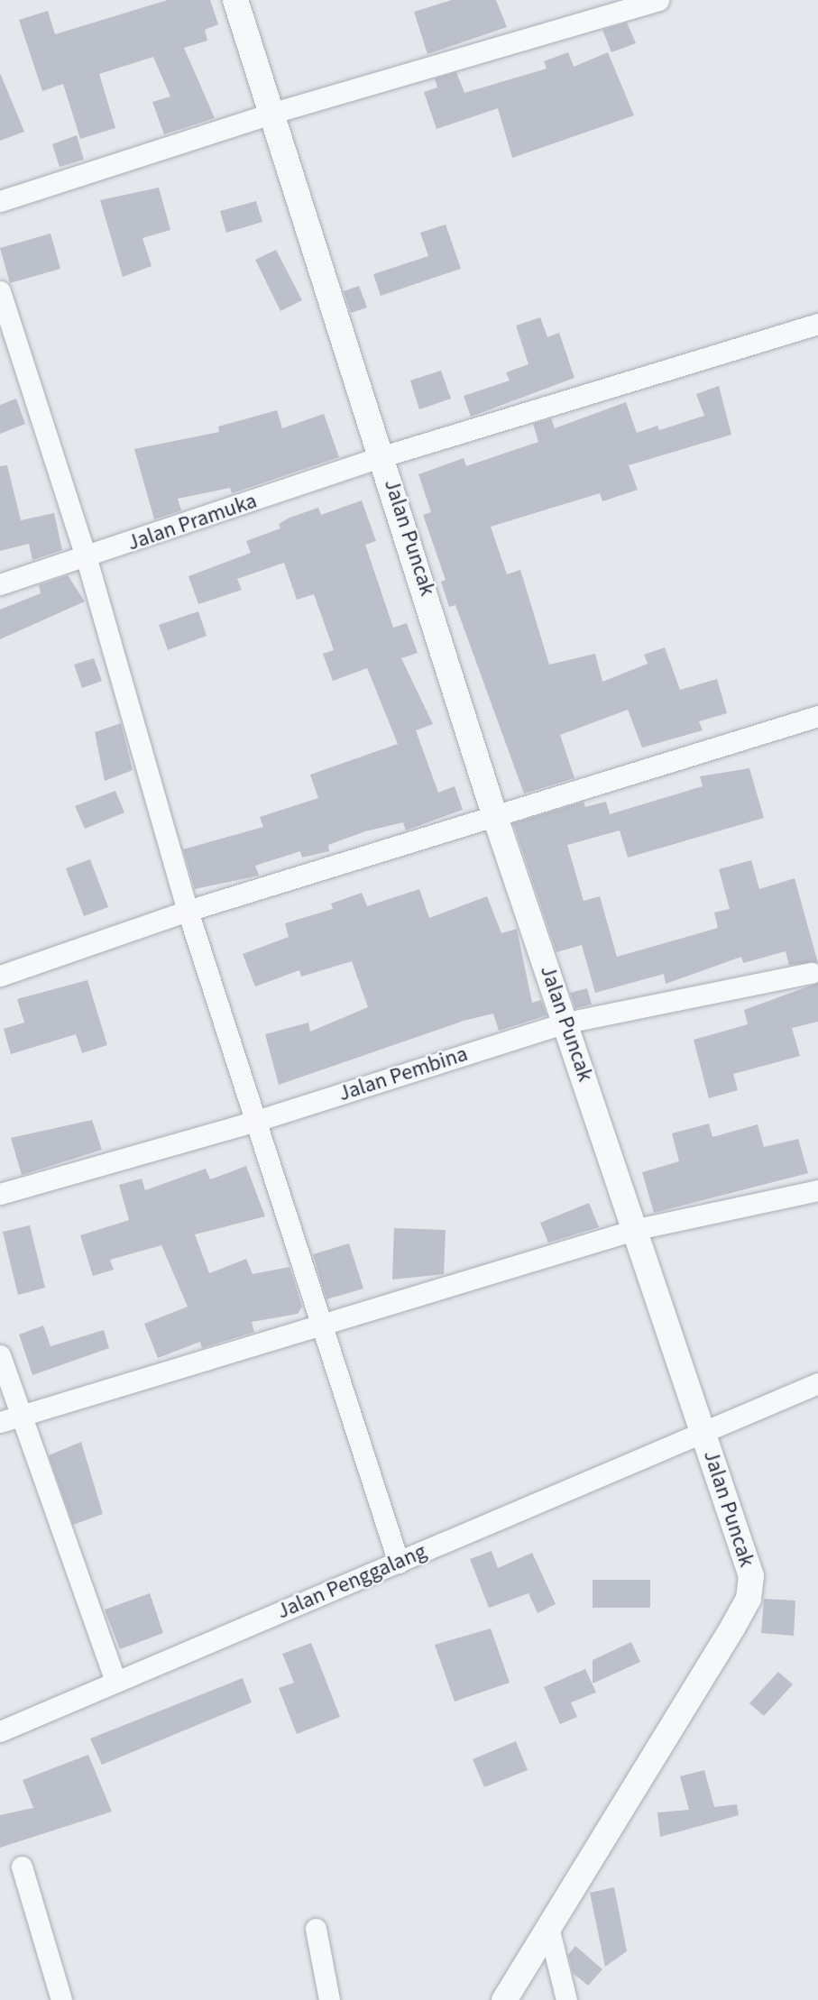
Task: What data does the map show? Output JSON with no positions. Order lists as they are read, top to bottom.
{
  "streets": {
    "street": [
      "Jalan Pramuka",
      "Jalan Puncak",
      "Jalan Pembina",
      "Jalan Penggalang"
    ]
  },
  "crossings": [
    ["Jalan Pramuka", "Jalan Puncak"],
    ["Jalan Puncak", "Jalan Pembina"],
    ["Jalan Puncak", "Jalan Penggalang"]
  ]
}
